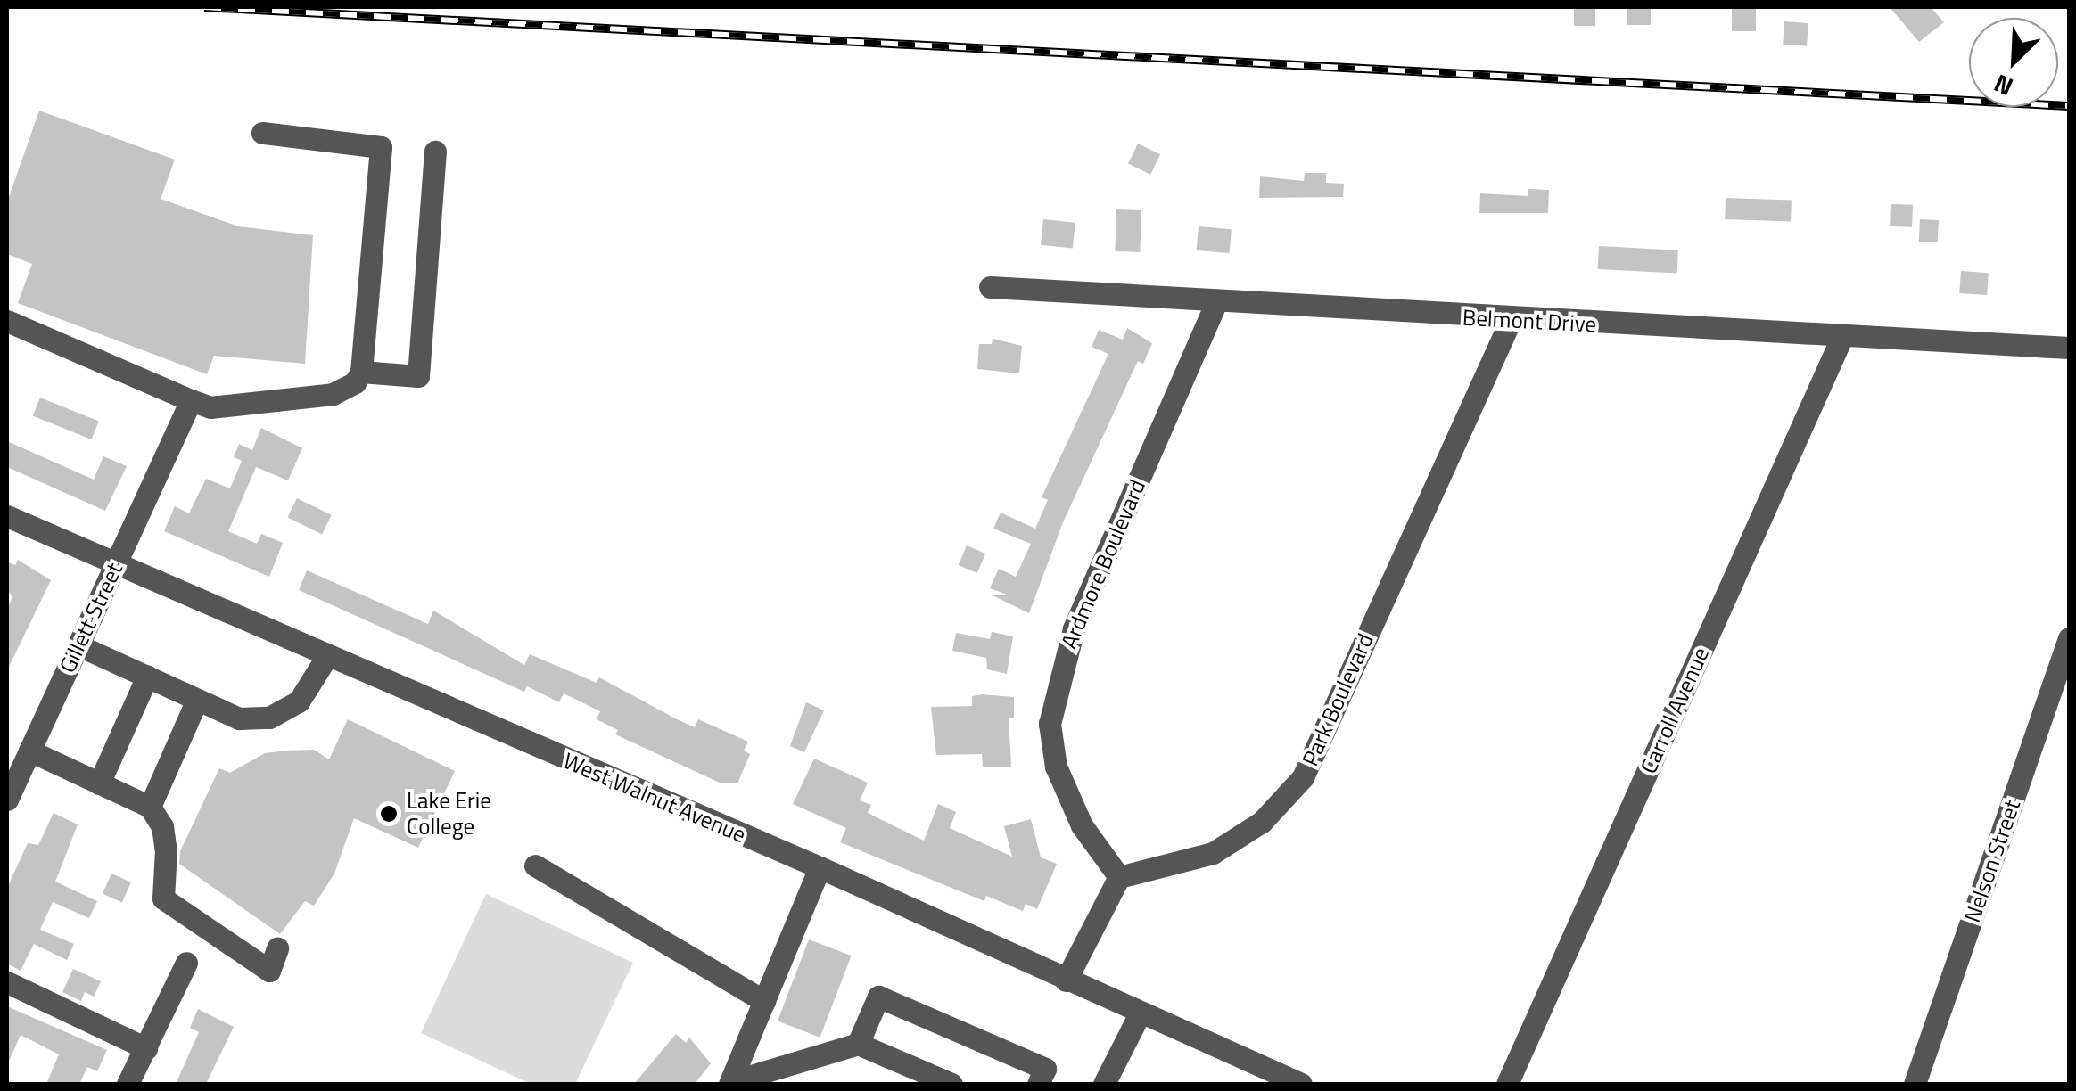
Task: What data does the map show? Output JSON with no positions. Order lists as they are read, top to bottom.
{
  "streets": {
    "street": [
      "Belmont Drive",
      "Ardmore Boulevard",
      "Gillett Street",
      "Park Boulevard",
      "Carroll Avenue",
      "West Walnut Avenue",
      "Nelson Street"
    ]
  },
  "crossings": [
    ["Belmont Drive", "Ardmore Boulevard"],
    ["Belmont Drive", "Park Boulevard"],
    ["Belmont Drive", "Carroll Avenue"],
    ["Ardmore Boulevard", "Park Boulevard"],
    ["Gillett Street", "West Walnut Avenue"]
  ],
  "places": ["Lake Erie College"],
  "north": "bottom left"
}
